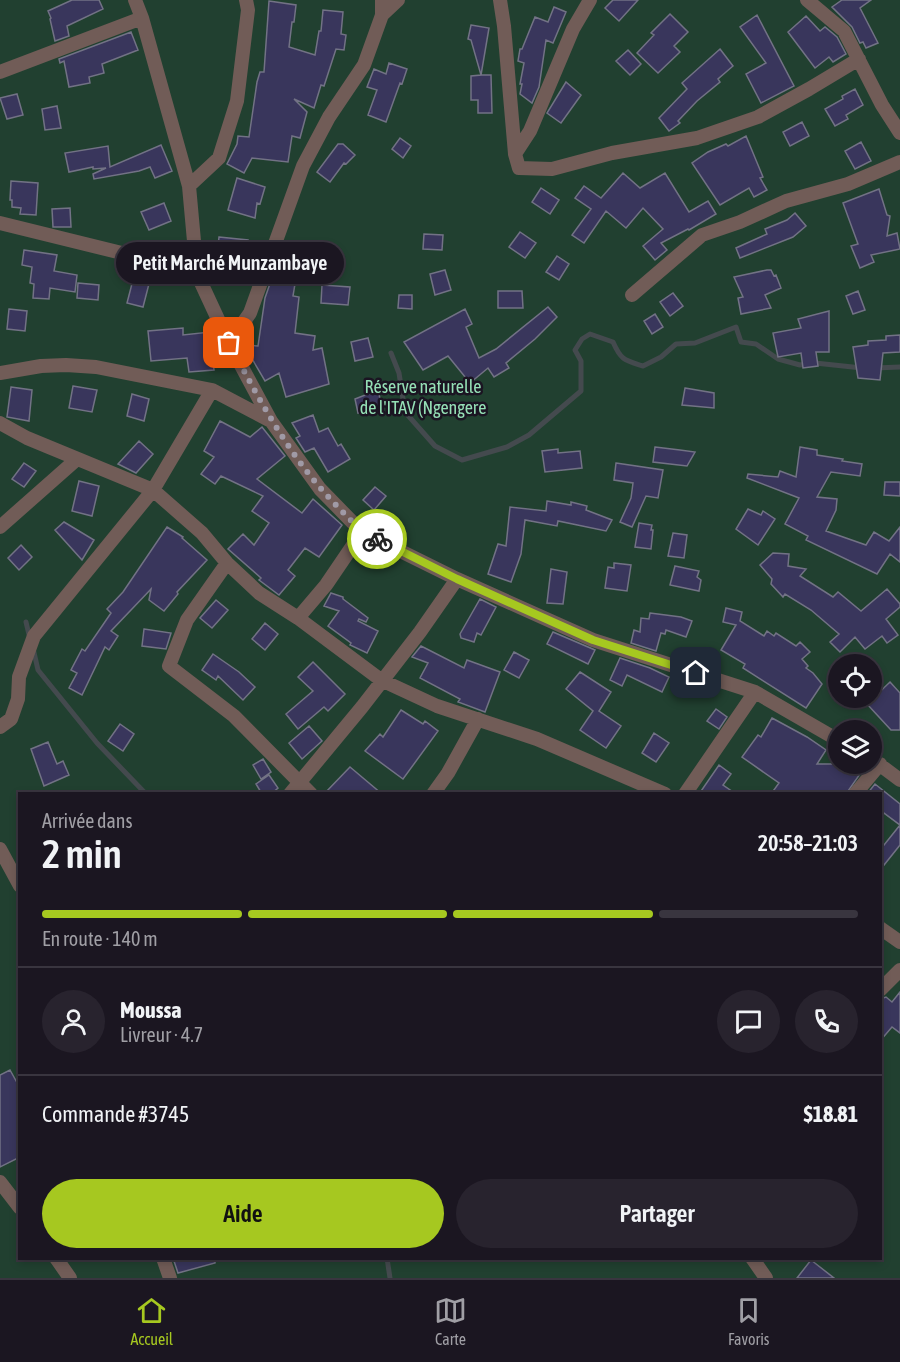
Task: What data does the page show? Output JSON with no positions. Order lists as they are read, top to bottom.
{
  "parks": ["Réserve naturelle de l'ITAV (Ngengere"],
  "places": ["Petit Marché Munzambaye"],
  "page": {
    "bubble": "Petit Marché Munzambaye",
    "heading": ["2 min", "Arrivée dans", "20:58–21:03"],
    "panel": [
      "Moussa",
      "Livreur · 4.7",
      "Commande #3745",
      "$18.81"
    ],
    "bar": "En route · 140 m",
    "buttons": ["Aide", "Partager"],
    "tabs": ["Accueil", "Carte", "Favoris"]
  }
}
